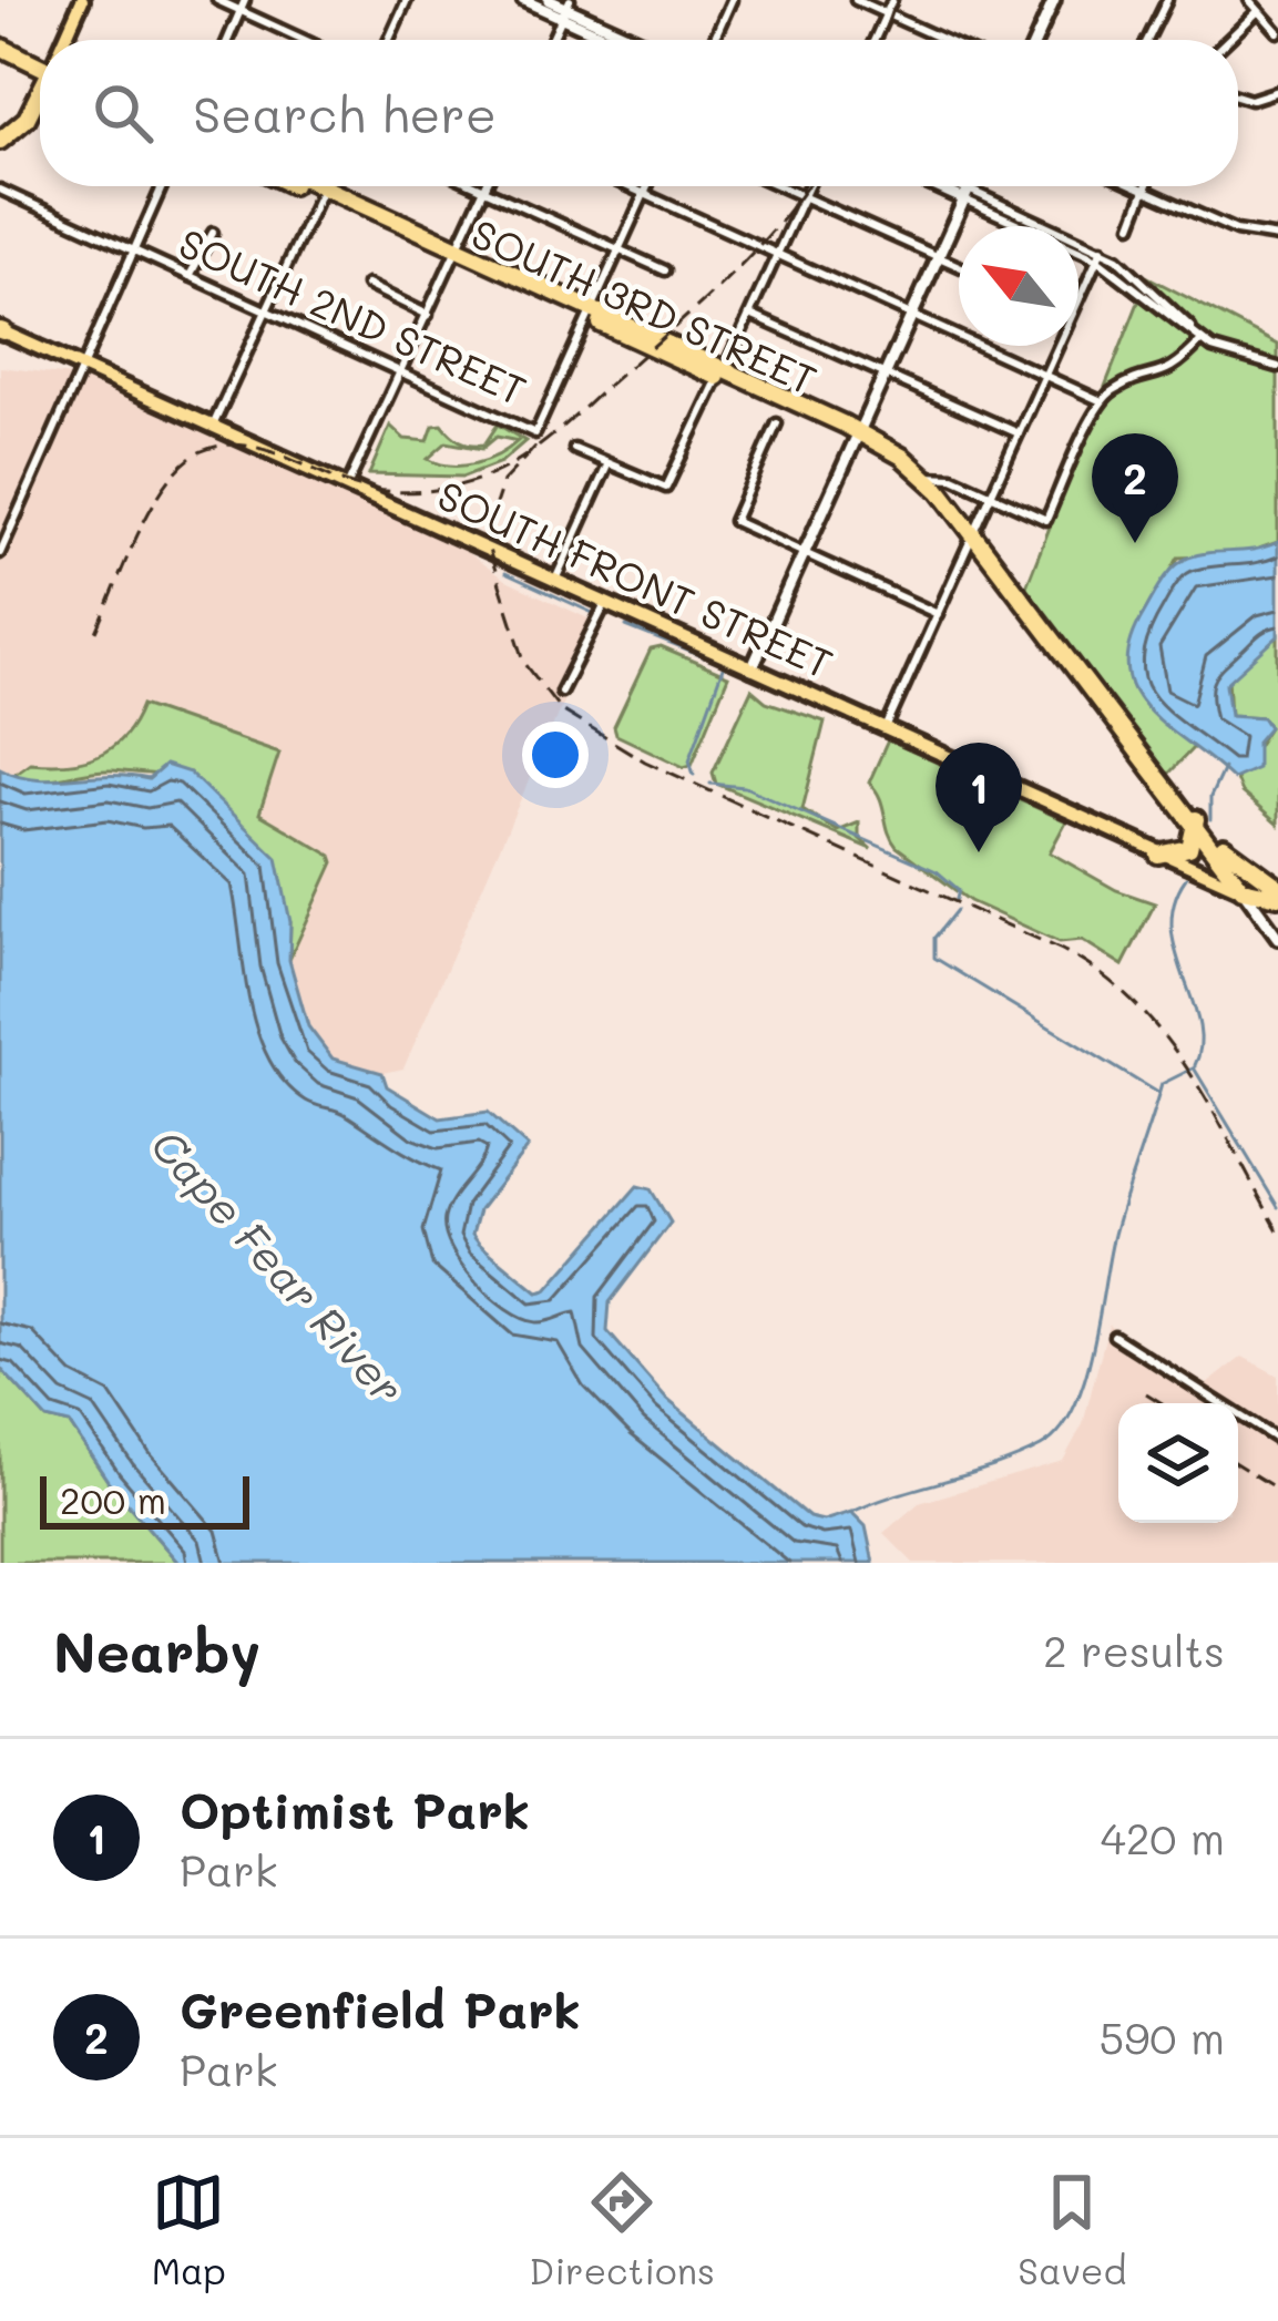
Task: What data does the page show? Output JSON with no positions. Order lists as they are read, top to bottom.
{
  "streets": {
    "highway": ["SOUTH 3RD STREET"],
    "main road": ["SOUTH FRONT STREET"],
    "street": ["SOUTH 2ND STREET"]
  },
  "crossings": [
    ["SOUTH 3RD STREET", "SOUTH 2ND STREET"]
  ],
  "water": ["Cape Fear River"],
  "scale_bar": "200 m",
  "north": "top left",
  "page": {
    "search": "Search here",
    "pins": ["2", "1"],
    "scale": "200 m",
    "heading": ["Nearby", "2 results"],
    "list": [
      {
        "mark": "1",
        "name": "Optimist Park",
        "note": "Park",
        "value": "420 m"
      },
      {
        "mark": "2",
        "name": "Greenfield Park",
        "note": "Park",
        "value": "590 m"
      }
    ],
    "nav": ["Map", "Directions", "Saved"]
  }
}
